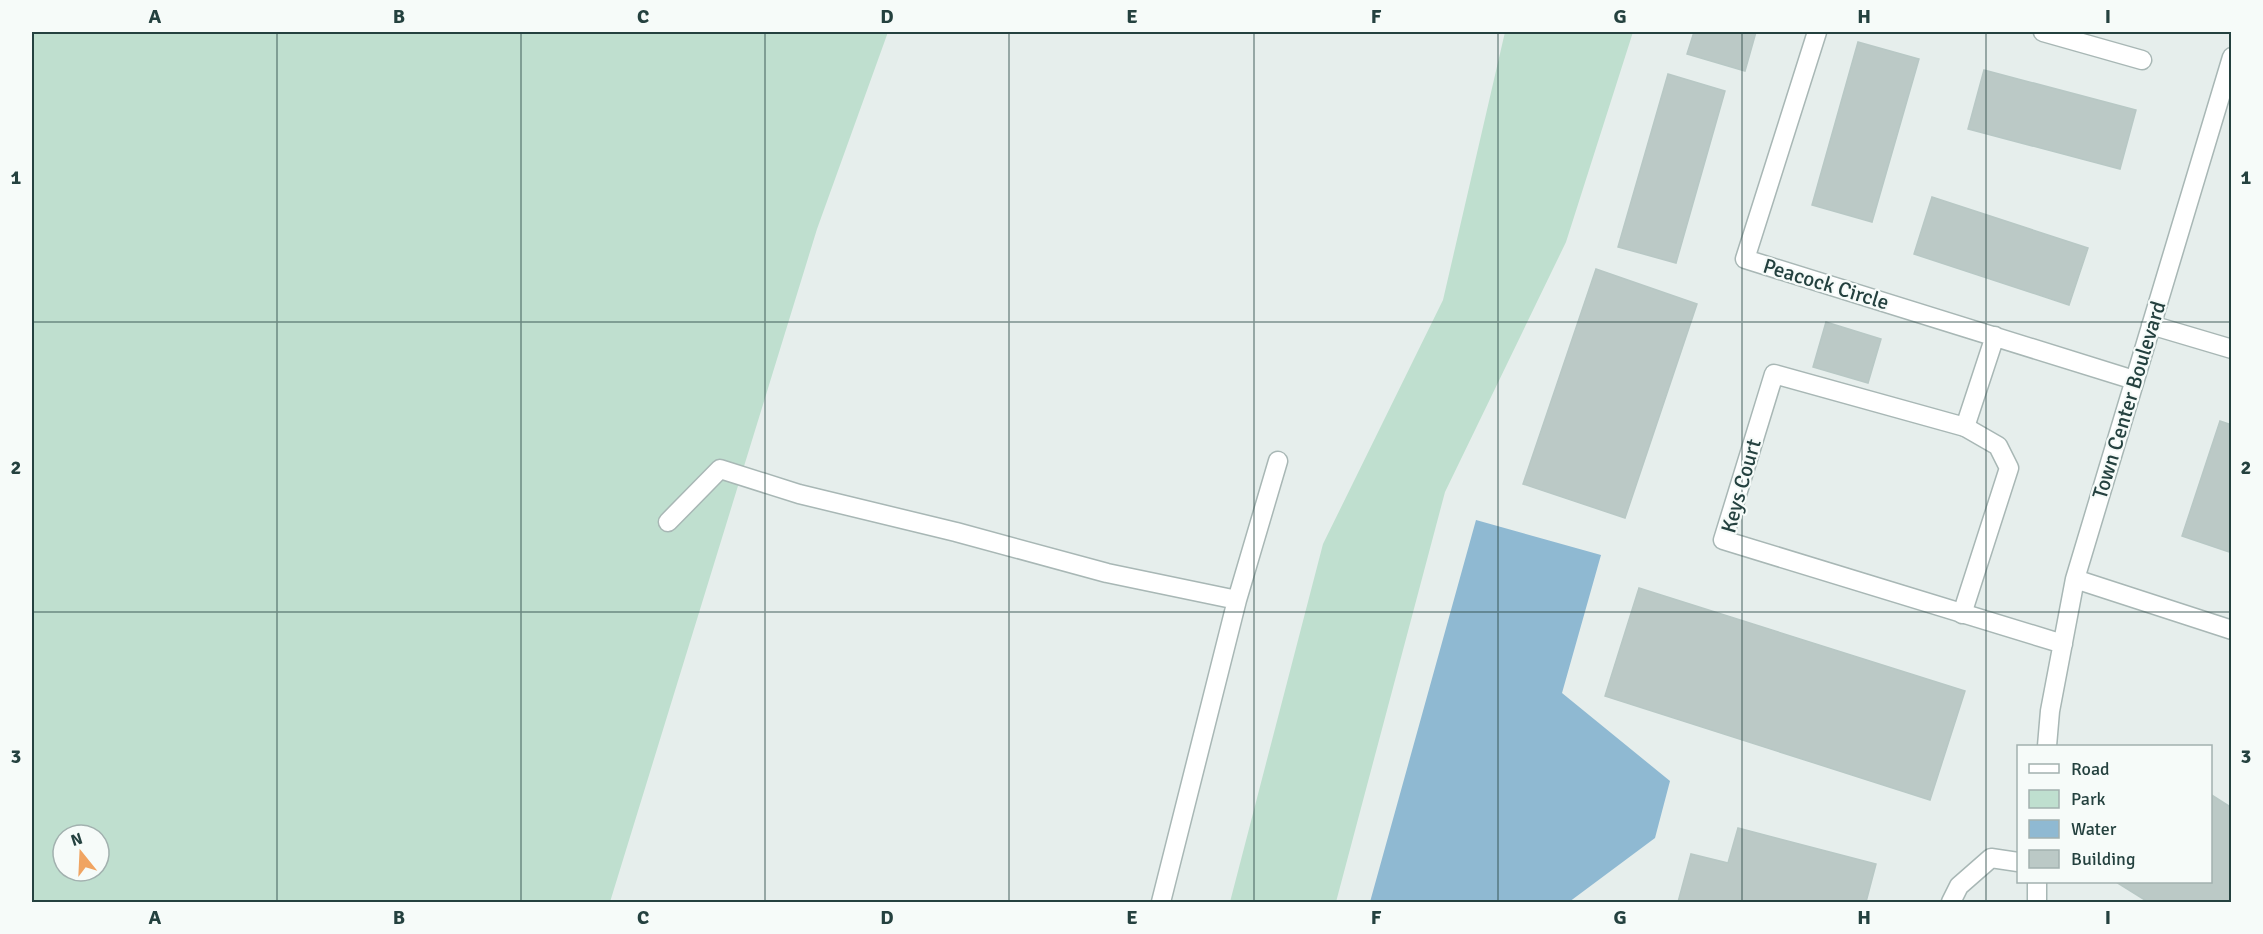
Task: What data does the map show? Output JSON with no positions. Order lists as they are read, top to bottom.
{
  "streets": {
    "street": ["Peacock Circle", "Town Center Boulevard", "Keys Court"]
  },
  "crossings": [
    ["Peacock Circle", "Town Center Boulevard"],
    ["Town Center Boulevard", "Keys Court"]
  ],
  "legend": [
    "Road",
    "Park",
    "Water",
    "Building"
  ],
  "north": "top",
  "grid": {
    "columns": [
      "A",
      "B",
      "C",
      "D",
      "E",
      "F",
      "G",
      "H",
      "I"
    ],
    "rows": ["1", "2", "3"]
  }
}
